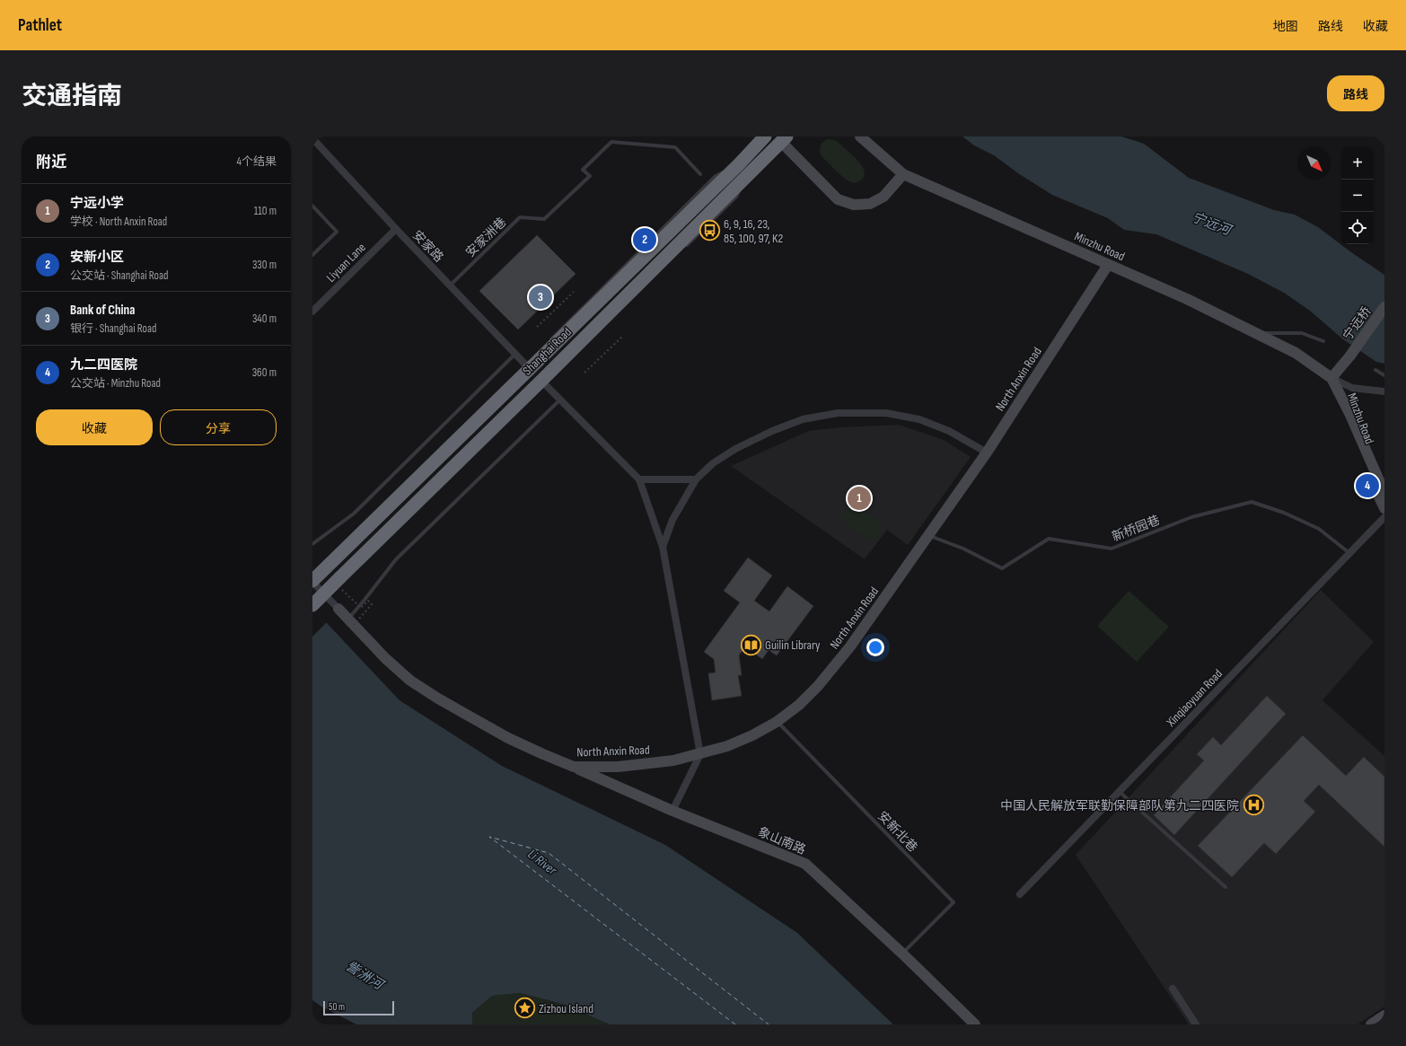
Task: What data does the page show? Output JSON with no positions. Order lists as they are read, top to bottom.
{
  "streets": {
    "highway": ["Shanghai Road"],
    "street": [
      "安家路",
      "Minzhu Road",
      "Liyuan Lane",
      "宁远桥",
      "North Anxin Road",
      "Xinqiaoyuan Road",
      "象山南路"
    ],
    "lane": ["安家洲巷", "新桥园巷", "安新北巷"]
  },
  "crossings": [
    ["安家洲巷", "安家路"],
    ["安家路", "Liyuan Lane"],
    ["安家路", "Shanghai Road"],
    ["Minzhu Road", "宁远桥"],
    ["Minzhu Road", "North Anxin Road"],
    ["North Anxin Road", "新桥园巷"],
    ["North Anxin Road", "安新北巷"],
    ["North Anxin Road", "象山南路"],
    ["新桥园巷", "Xinqiaoyuan Road"],
    ["安新北巷", "象山南路"]
  ],
  "water": ["宁远河", "Li River", "訾洲河"],
  "places": {
    "bus stop": ["6, 9, 16, 23, 85, 100, 97, K2"],
    "library": ["Guilin Library"],
    "hospital": ["中国人民解放军联勤保障部队第九二四医院"],
    "place": ["Zizhou Island"]
  },
  "scale_bar": "50 m",
  "north": "bottom right",
  "page": {
    "header": "Pathlet",
    "nav": ["地图", "路线", "收藏"],
    "title": "交通指南",
    "buttons": [
      "路线",
      ["收藏", "分享"]
    ],
    "heading": ["附近", "4个结果"],
    "map_buttons": ["+", "−"],
    "list": [
      {
        "mark": "1",
        "name": "宁远小学",
        "note": "学校 · North Anxin Road",
        "value": "110 m"
      },
      {
        "mark": "2",
        "name": "安新小区",
        "note": "公交站 · Shanghai Road",
        "value": "330 m"
      },
      {
        "mark": "3",
        "name": "Bank of China",
        "note": "银行 · Shanghai Road",
        "value": "340 m"
      },
      {
        "mark": "4",
        "name": "九二四医院",
        "note": "公交站 · Minzhu Road",
        "value": "360 m"
      }
    ],
    "pins": [
      "2",
      "3",
      "4",
      "1"
    ],
    "scale": "50 m"
  }
}
